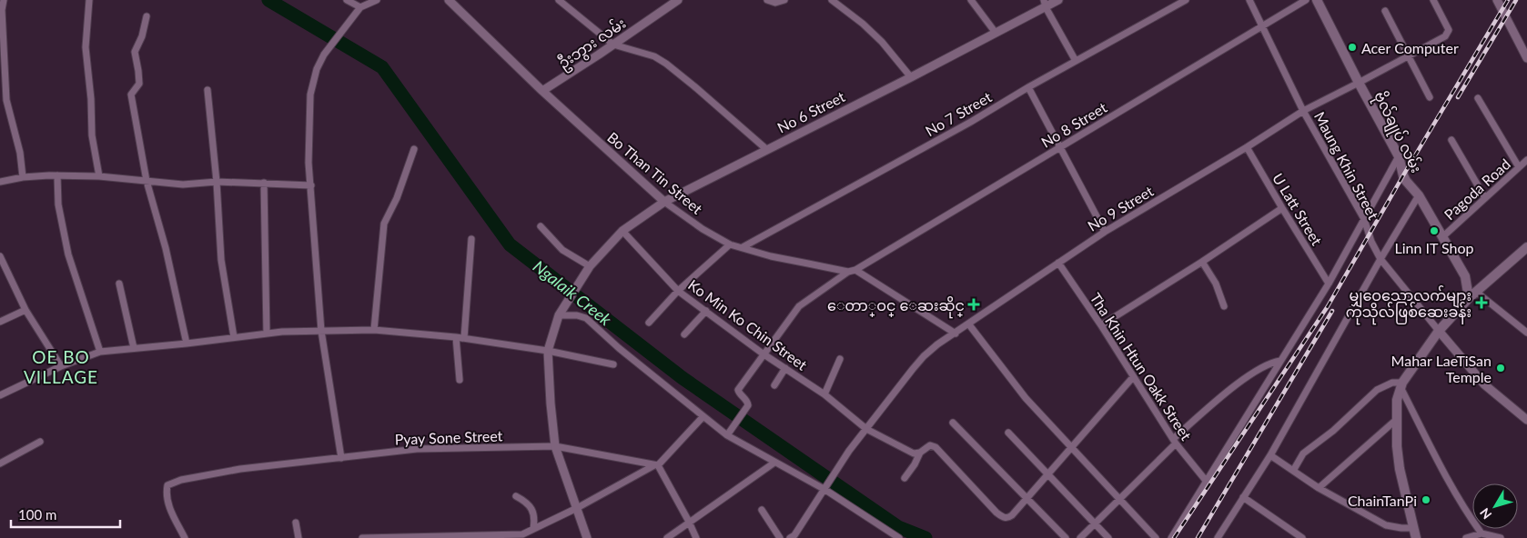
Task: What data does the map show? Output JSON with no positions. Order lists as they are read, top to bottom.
{
  "streets": {
    "main road": ["ဗိုလ်ချုပ် လမ်း"],
    "street": [
      "ဦးဘွား လမ်း",
      "No 6 Street",
      "No 7 Street",
      "No 8 Street",
      "Maung Khin Street",
      "Bo Than Tin Street",
      "Pagoda Road",
      "No 9 Street",
      "U Latt Street",
      "Ko Min Ko Chin Street",
      "Tha Khin Htun Oakk Street",
      "Pyay Sone Street"
    ]
  },
  "crossings": [
    ["ဦးဘွား လမ်း", "Bo Than Tin Street"],
    ["No 6 Street", "Bo Than Tin Street"],
    ["No 6 Street", "Ko Min Ko Chin Street"],
    ["No 7 Street", "Bo Than Tin Street"],
    ["No 8 Street", "Maung Khin Street"],
    ["No 8 Street", "Bo Than Tin Street"],
    ["No 8 Street", "Ko Min Ko Chin Street"],
    ["ဗိုလ်ချုပ် လမ်း", "Pagoda Road"],
    ["ဗိုလ်ချုပ် လမ်း", "No 9 Street"],
    ["Maung Khin Street", "No 9 Street"],
    ["Bo Than Tin Street", "No 9 Street"],
    ["No 9 Street", "U Latt Street"],
    ["No 9 Street", "Ko Min Ko Chin Street"],
    ["No 9 Street", "Tha Khin Htun Oakk Street"]
  ],
  "districts": ["OE BO VILLAGE"],
  "water": ["Ngalaik Creek"],
  "places": {
    "other": [
      "Acer Computer",
      "Linn IT Shop",
      "Mahar LaeTiSan Temple",
      "ChainTanPi"
    ],
    "health": ["မျှဝေသောလက်များ ကုသိုလ်ဖြစ်ဆေးခန်း", "ေတာ္ဝင္ ေဆးဆိုင္"]
  },
  "scale_bar": "100 m",
  "north": "bottom left"
}
